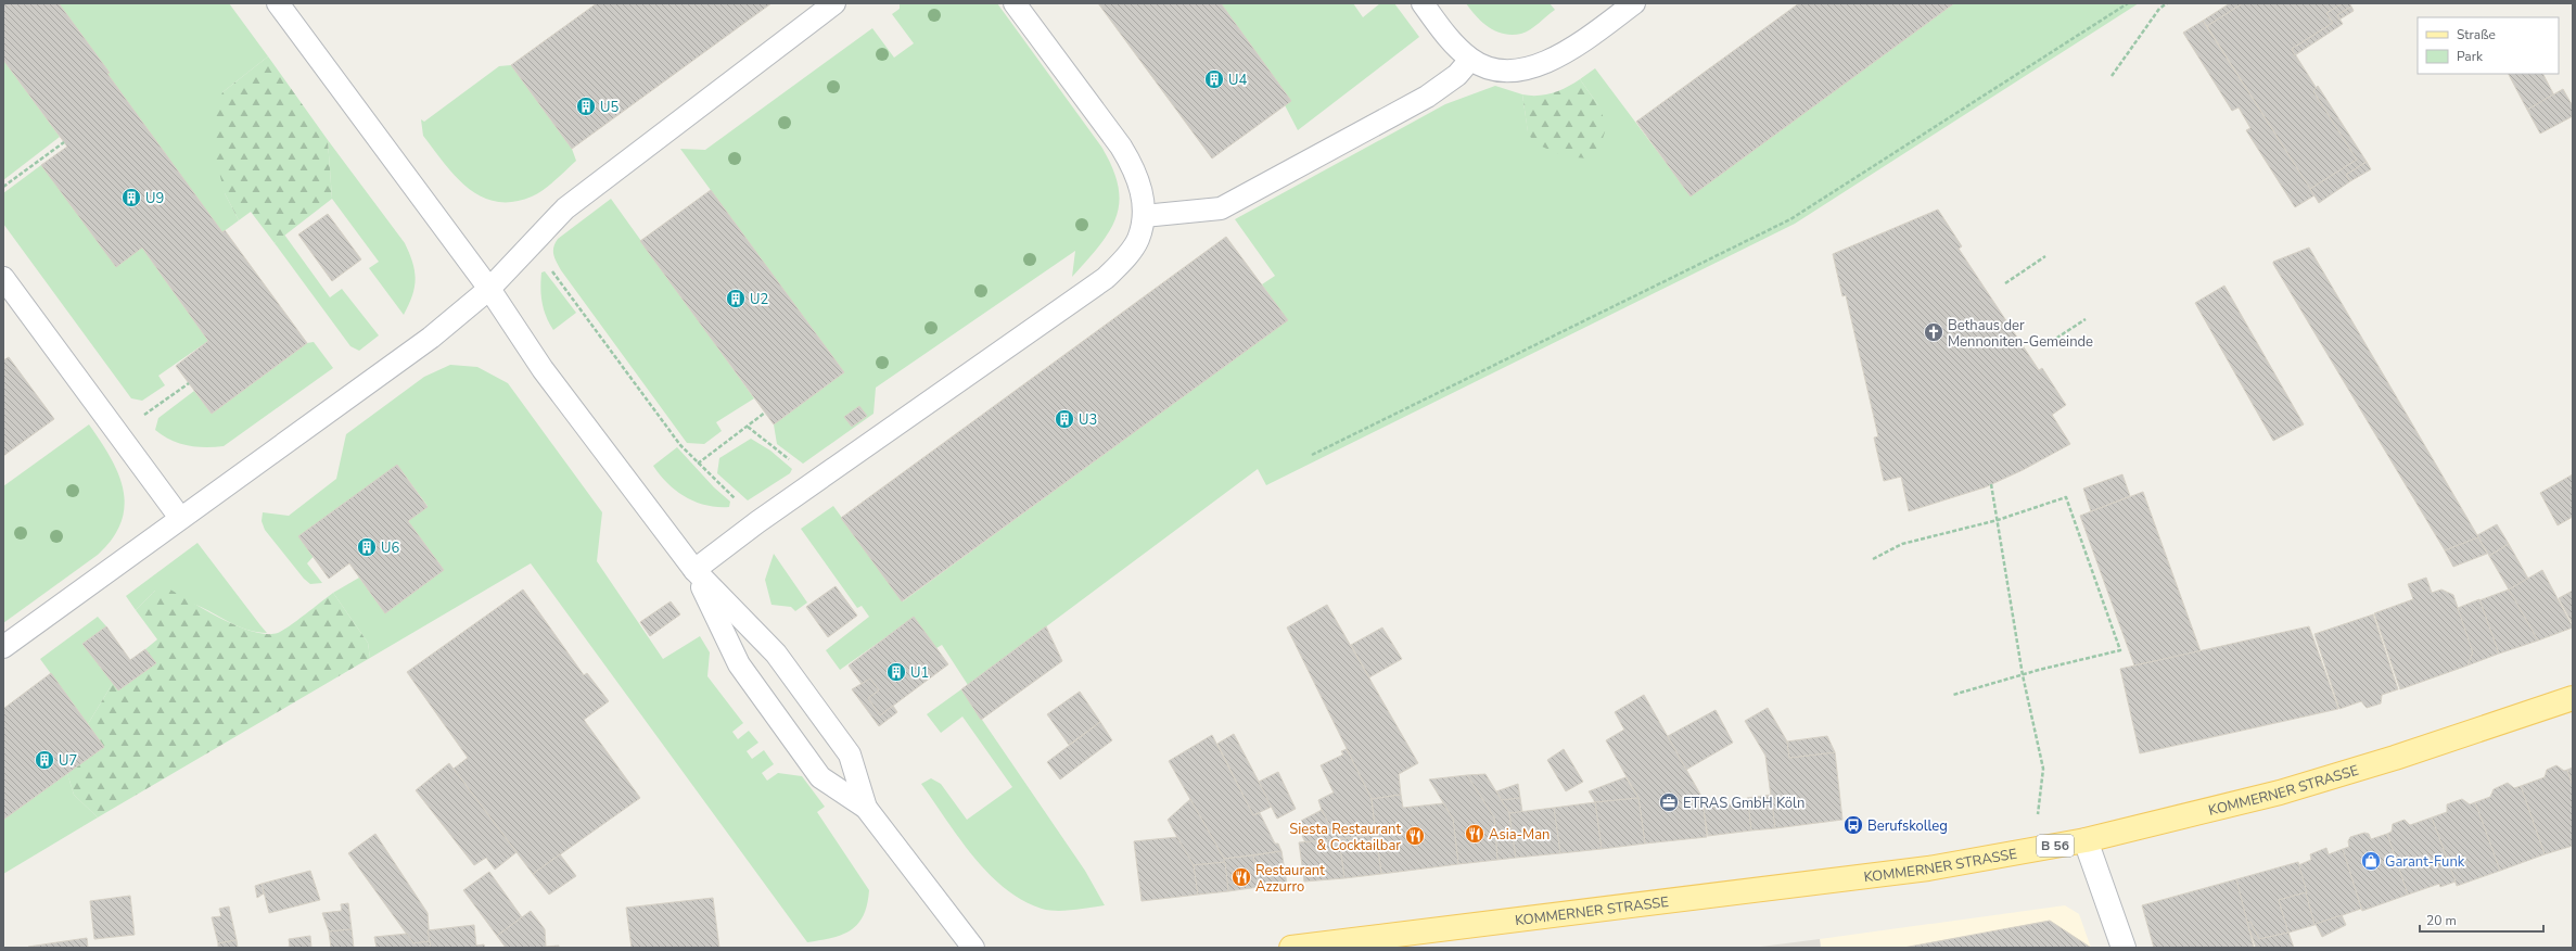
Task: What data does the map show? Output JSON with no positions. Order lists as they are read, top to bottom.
{
  "streets": {
    "main road": ["KOMMERNER STRASSE", "B 56"]
  },
  "places": {
    "building": [
      "U4",
      "U5",
      "U9",
      "U2",
      "U3",
      "U6",
      "U1",
      "U7"
    ],
    "church": ["Bethaus der Mennoniten-Gemeinde"],
    "office": ["ETRAS GmbH Köln"],
    "bus stop": ["Berufskolleg"],
    "restaurant": ["Asia-Man", "Siesta Restaurant & Cocktailbar", "Restaurant Azzurro"],
    "shop": ["Garant-Funk"]
  },
  "legend": ["Straße", "Park"],
  "scale_bar": "20 m"
}
